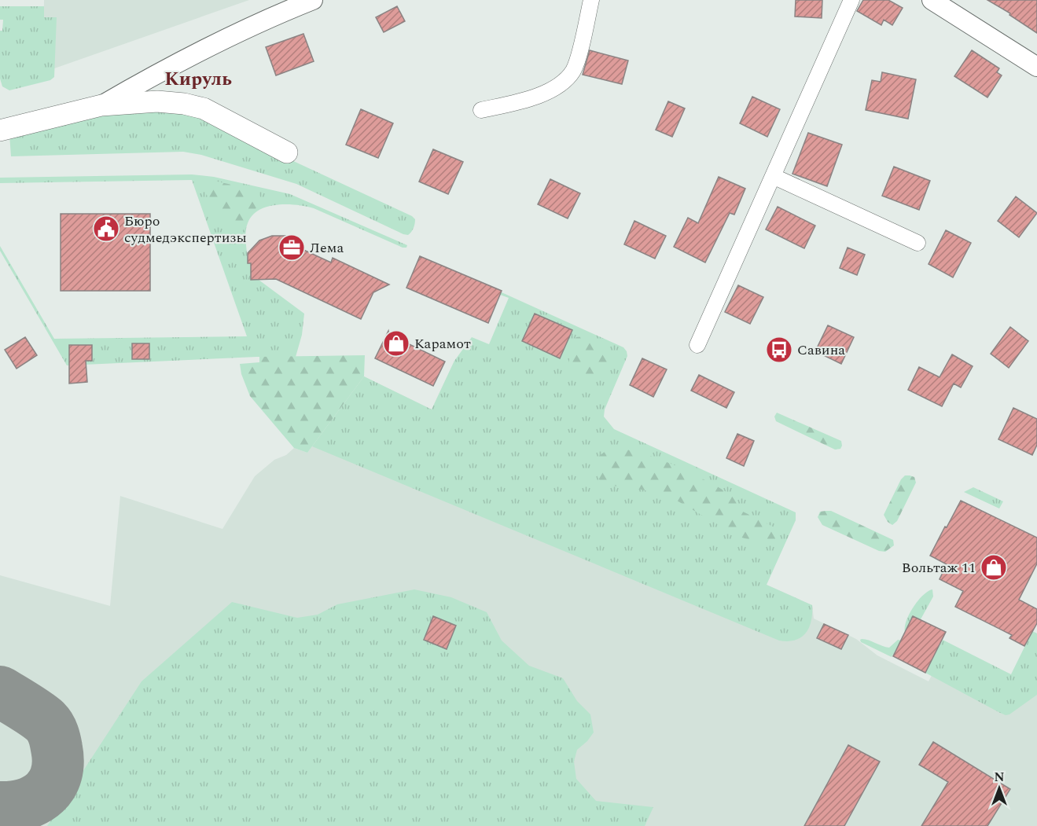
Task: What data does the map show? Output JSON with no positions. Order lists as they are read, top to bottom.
{
  "districts": ["Кируль"],
  "places": {
    "public building": ["Бюро судмедэкспертизы"],
    "office": ["Лема"],
    "shop": ["Карамот", "Вольтаж 11"],
    "bus stop": ["Савина"]
  },
  "north": "top"
}
